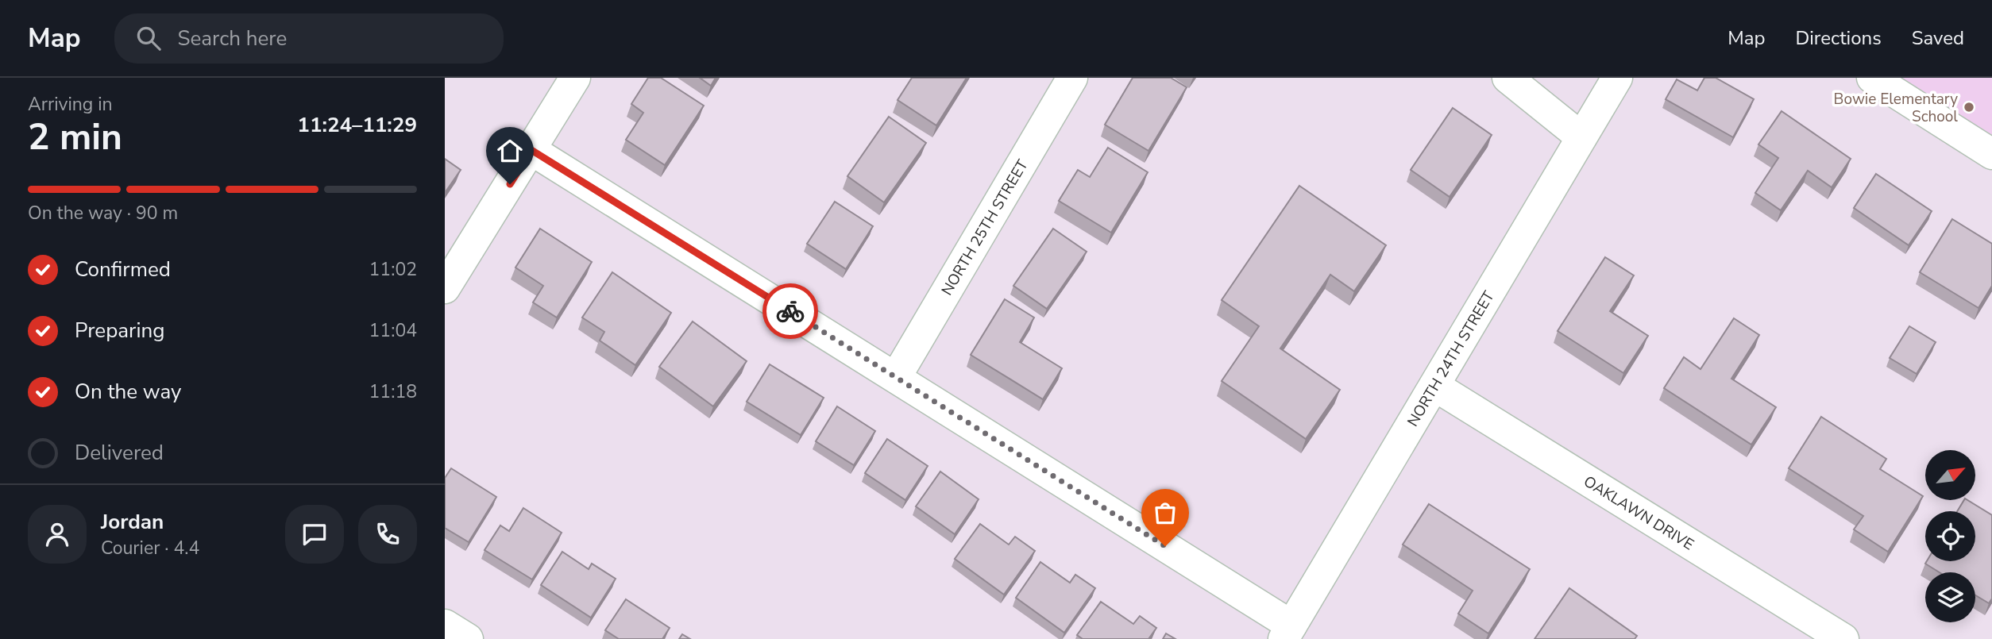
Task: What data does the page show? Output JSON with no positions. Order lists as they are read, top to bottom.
{
  "streets": {
    "street": ["NORTH 25TH STREET", "NORTH 24TH STREET", "OAKLAWN DRIVE"]
  },
  "crossings": [
    ["NORTH 24TH STREET", "OAKLAWN DRIVE"]
  ],
  "places": ["Bowie Elementary School"],
  "north": "top right",
  "page": {
    "header": "Map",
    "search": "Search here",
    "nav": ["Map", "Directions", "Saved"],
    "heading": ["2 min", "Arriving in", "11:24–11:29"],
    "panel": ["Jordan", "Courier · 4.4"],
    "bar": "On the way · 90 m",
    "list": [
      ["Confirmed", "11:02"],
      ["Preparing", "11:04"],
      ["On the way", "11:18"],
      "Delivered"
    ]
  }
}
